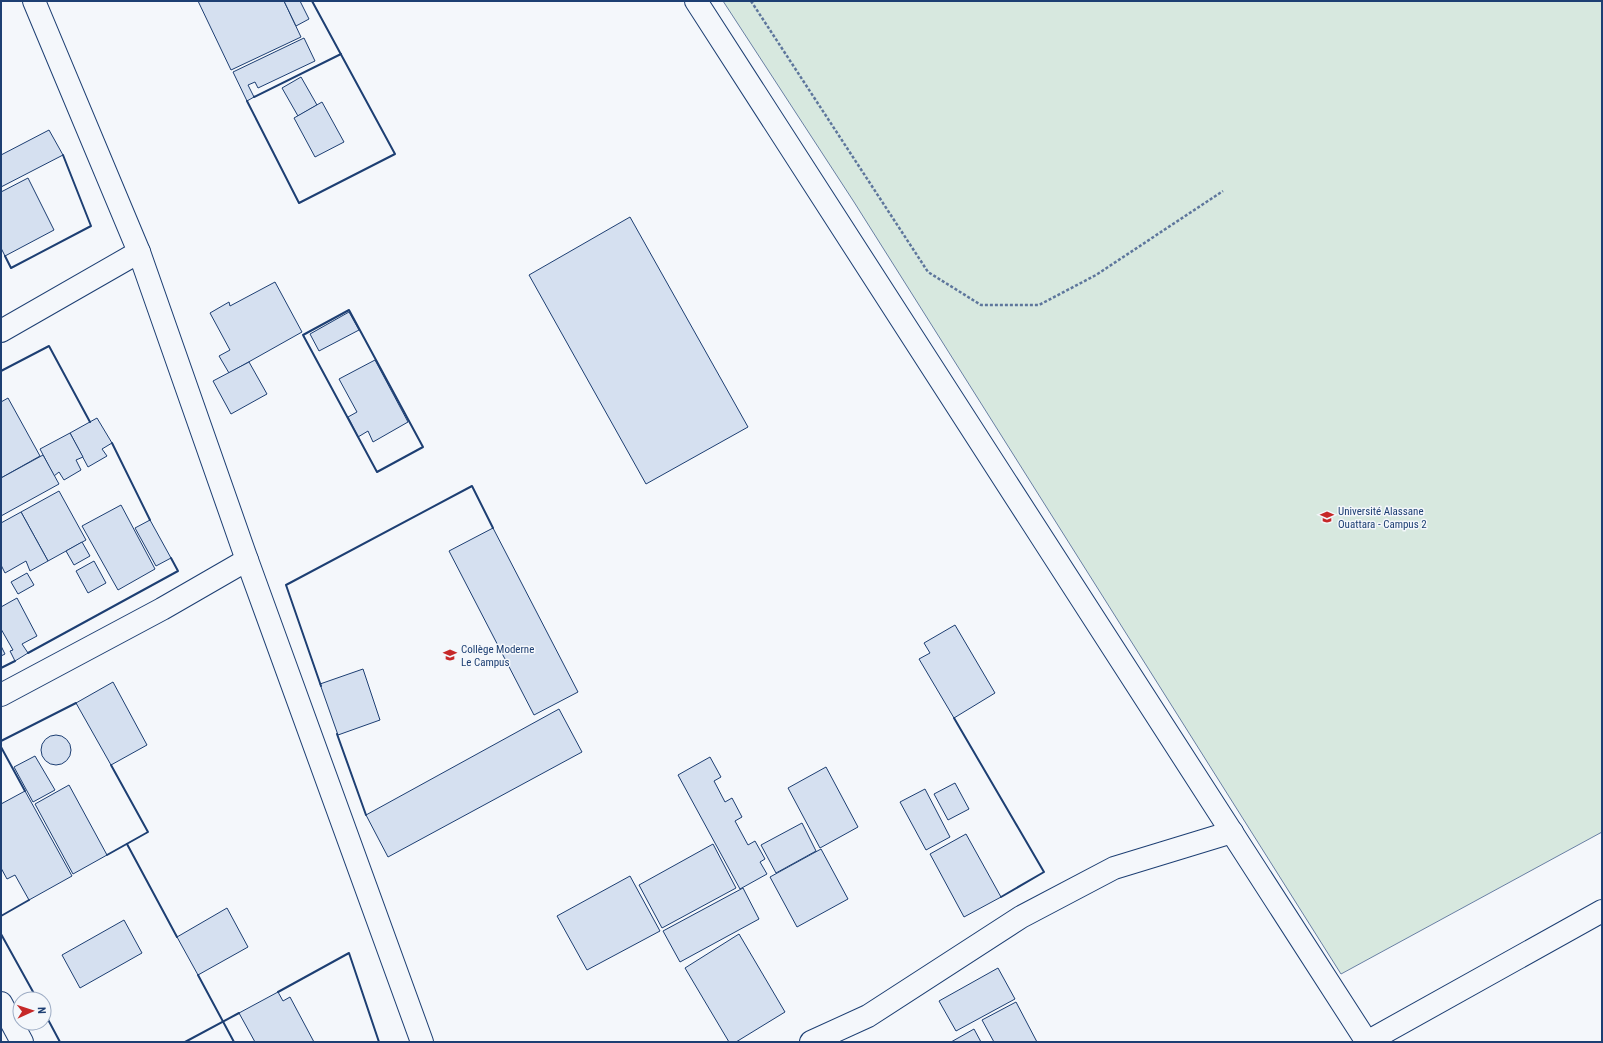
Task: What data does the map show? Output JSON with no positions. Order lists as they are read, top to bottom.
{
  "places": {
    "school or university": ["Université Alassane Ouattara - Campus 2", "Collège Moderne Le Campus"]
  },
  "north": "right"
}
